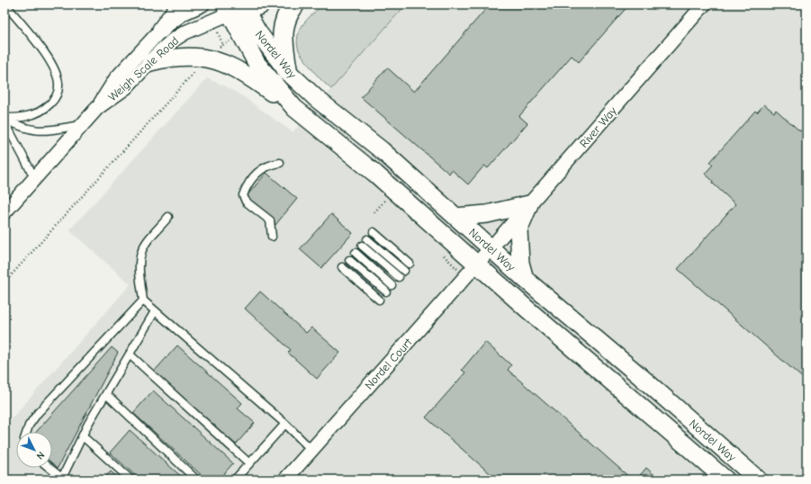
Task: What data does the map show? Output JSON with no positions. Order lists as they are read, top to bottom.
{
  "streets": {
    "street": [
      "Nordel Way",
      "Weigh Scale Road",
      "River Way",
      "Nordel Court"
    ]
  },
  "crossings": [
    ["Nordel Way", "Weigh Scale Road"],
    ["Nordel Way", "River Way"],
    ["Nordel Way", "Nordel Court"],
    ["River Way", "Nordel Court"]
  ],
  "north": "bottom right"
}
